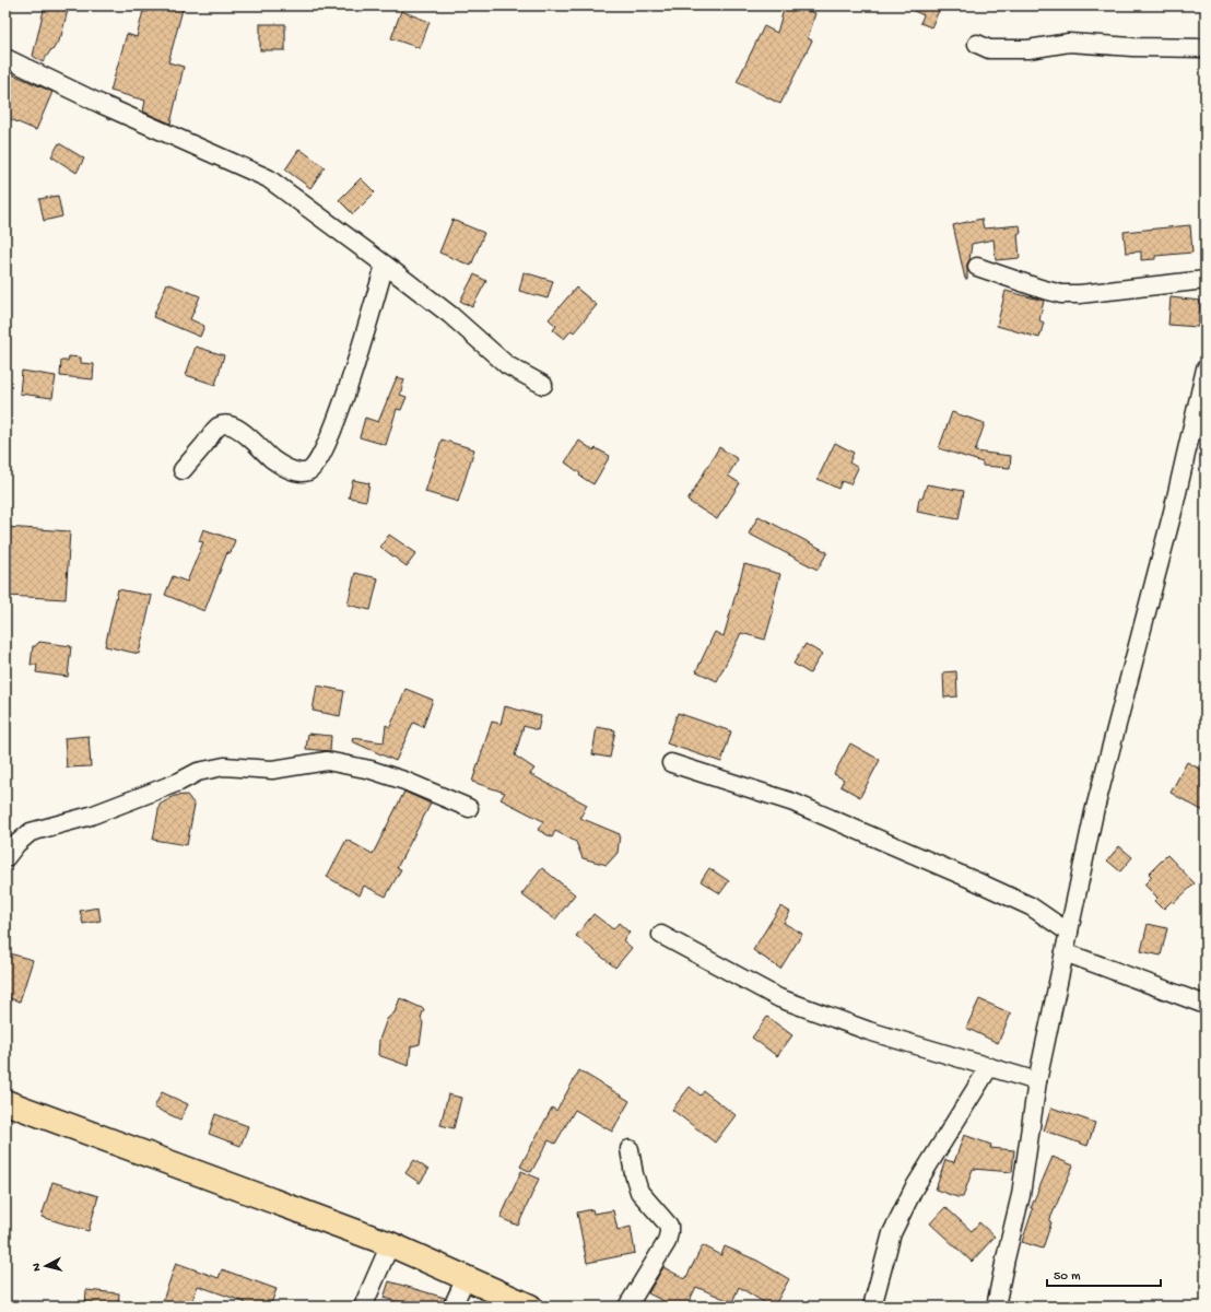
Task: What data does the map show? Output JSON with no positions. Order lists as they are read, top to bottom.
{
  "scale_bar": "50 m",
  "north": "left"
}
